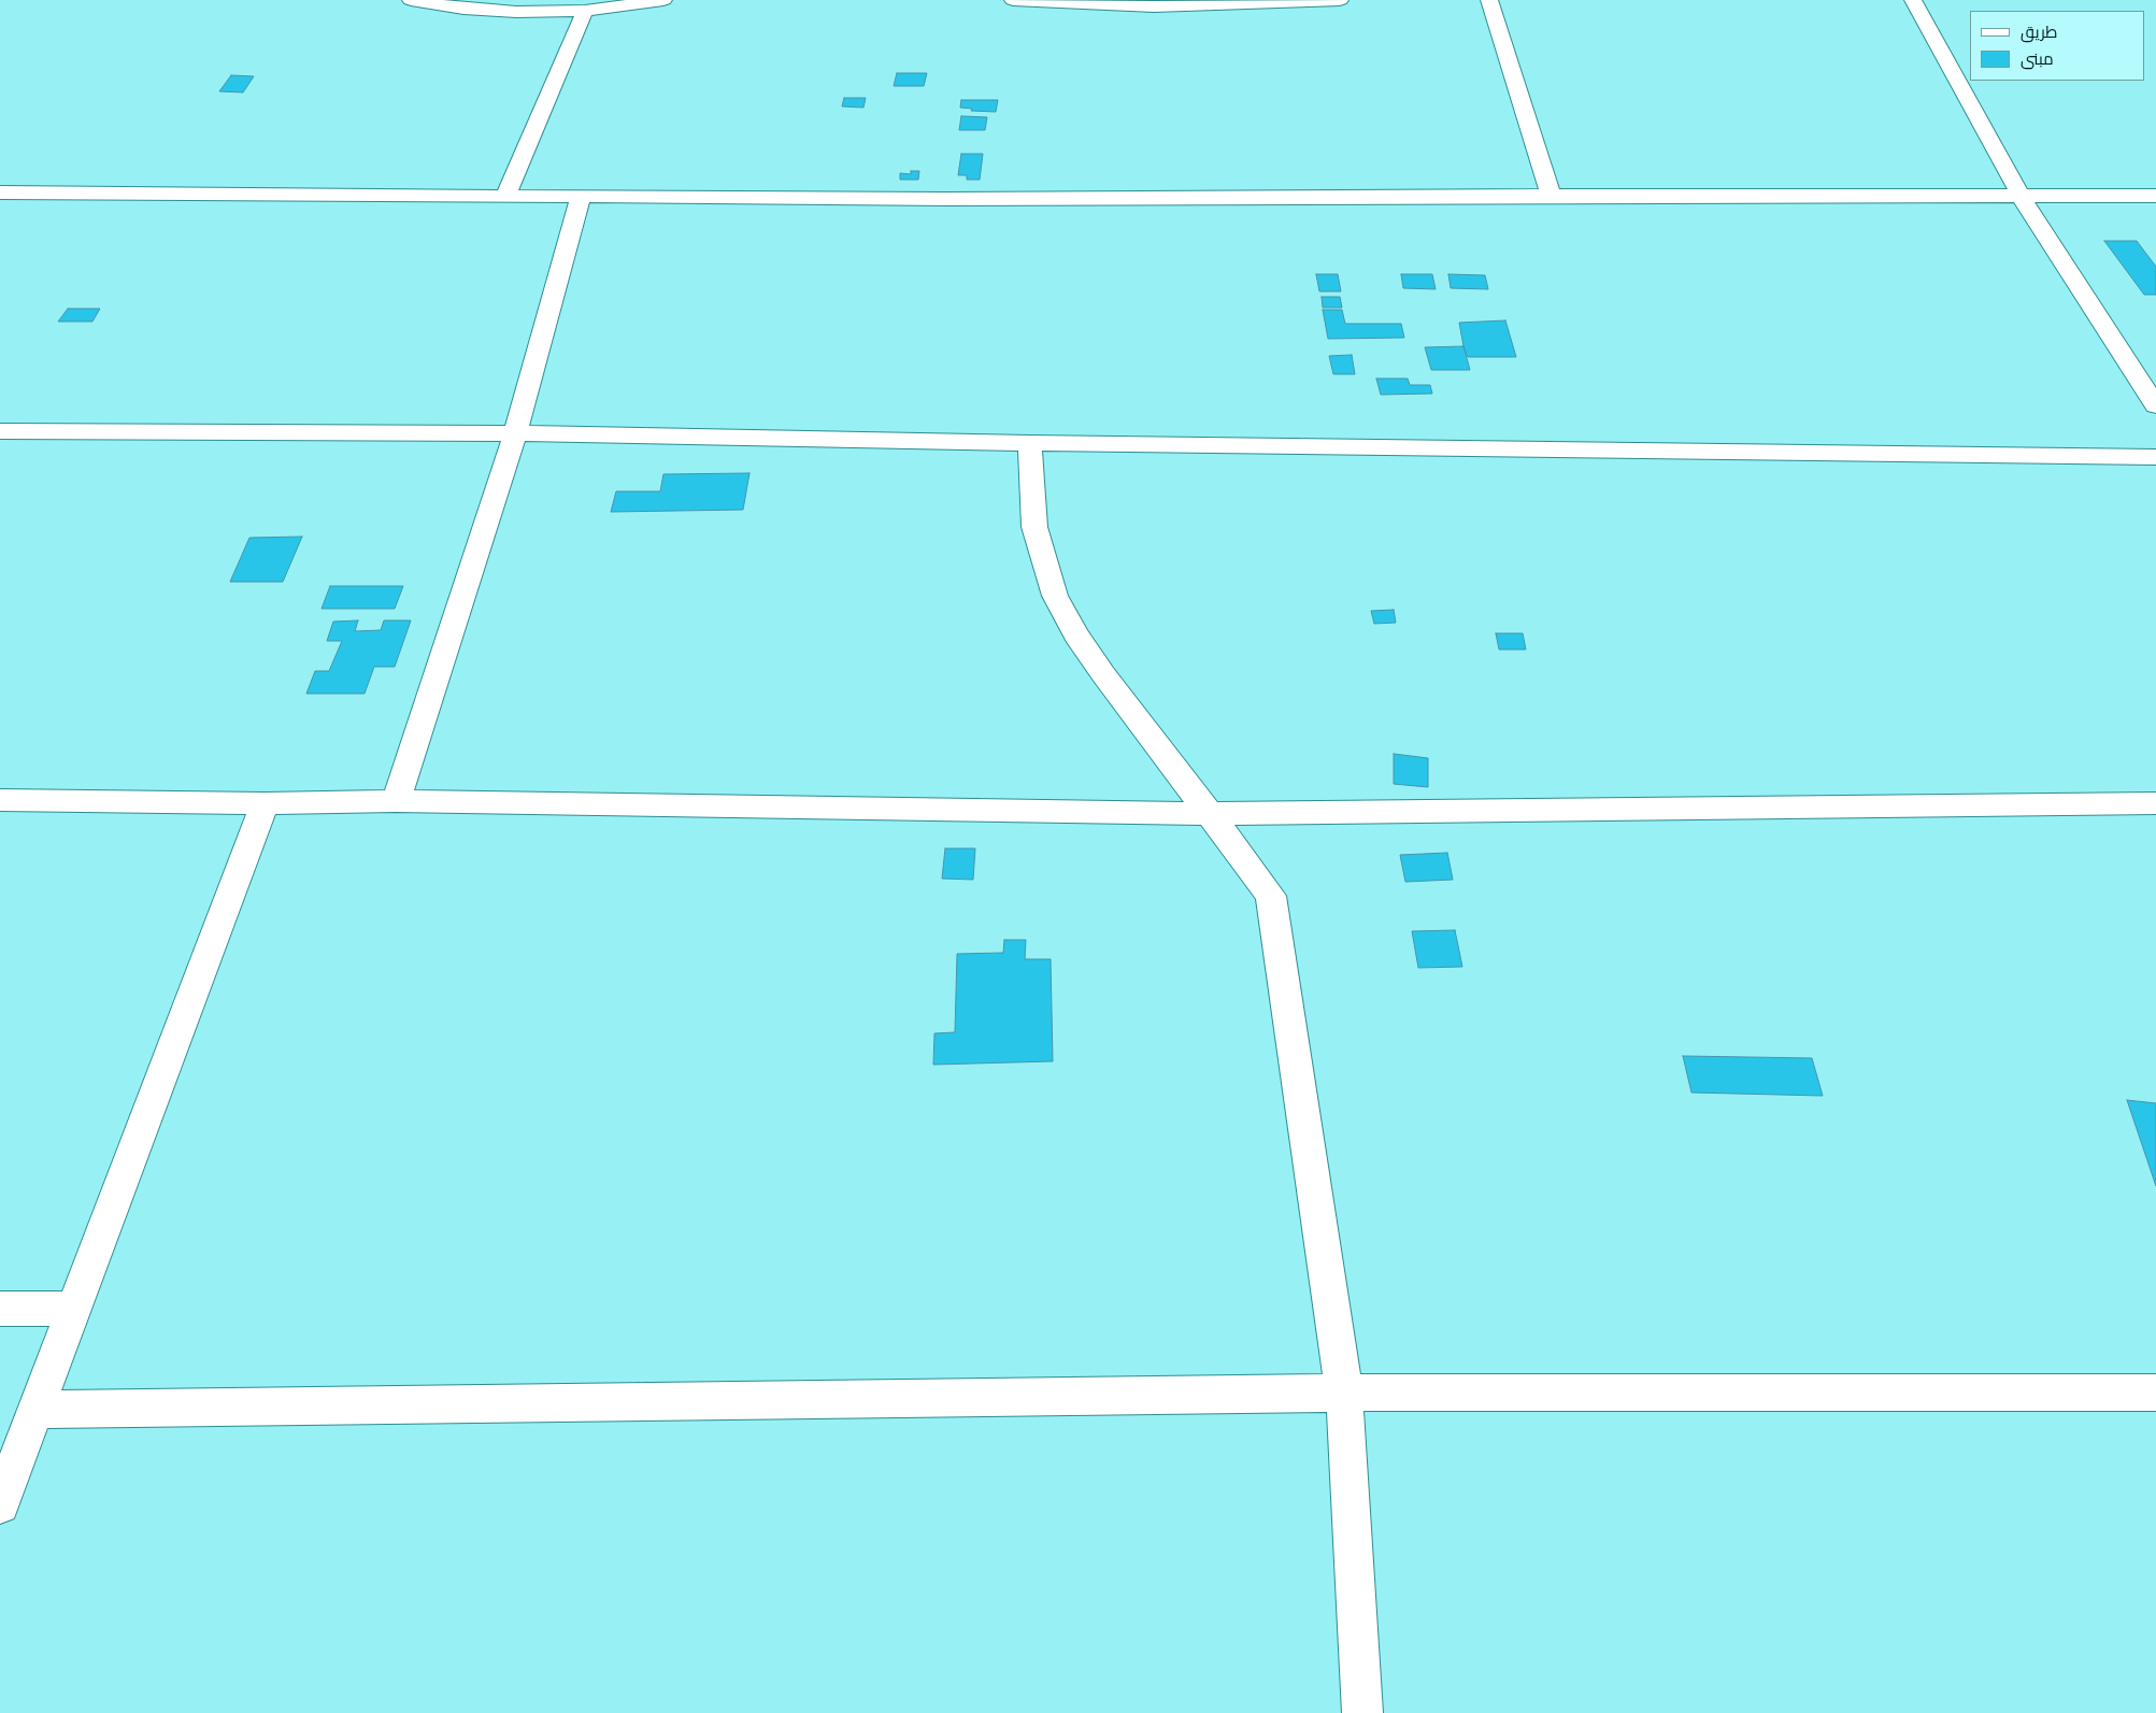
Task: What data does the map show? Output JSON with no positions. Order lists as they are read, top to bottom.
{
  "legend": ["طريق", "مبنى"]
}
